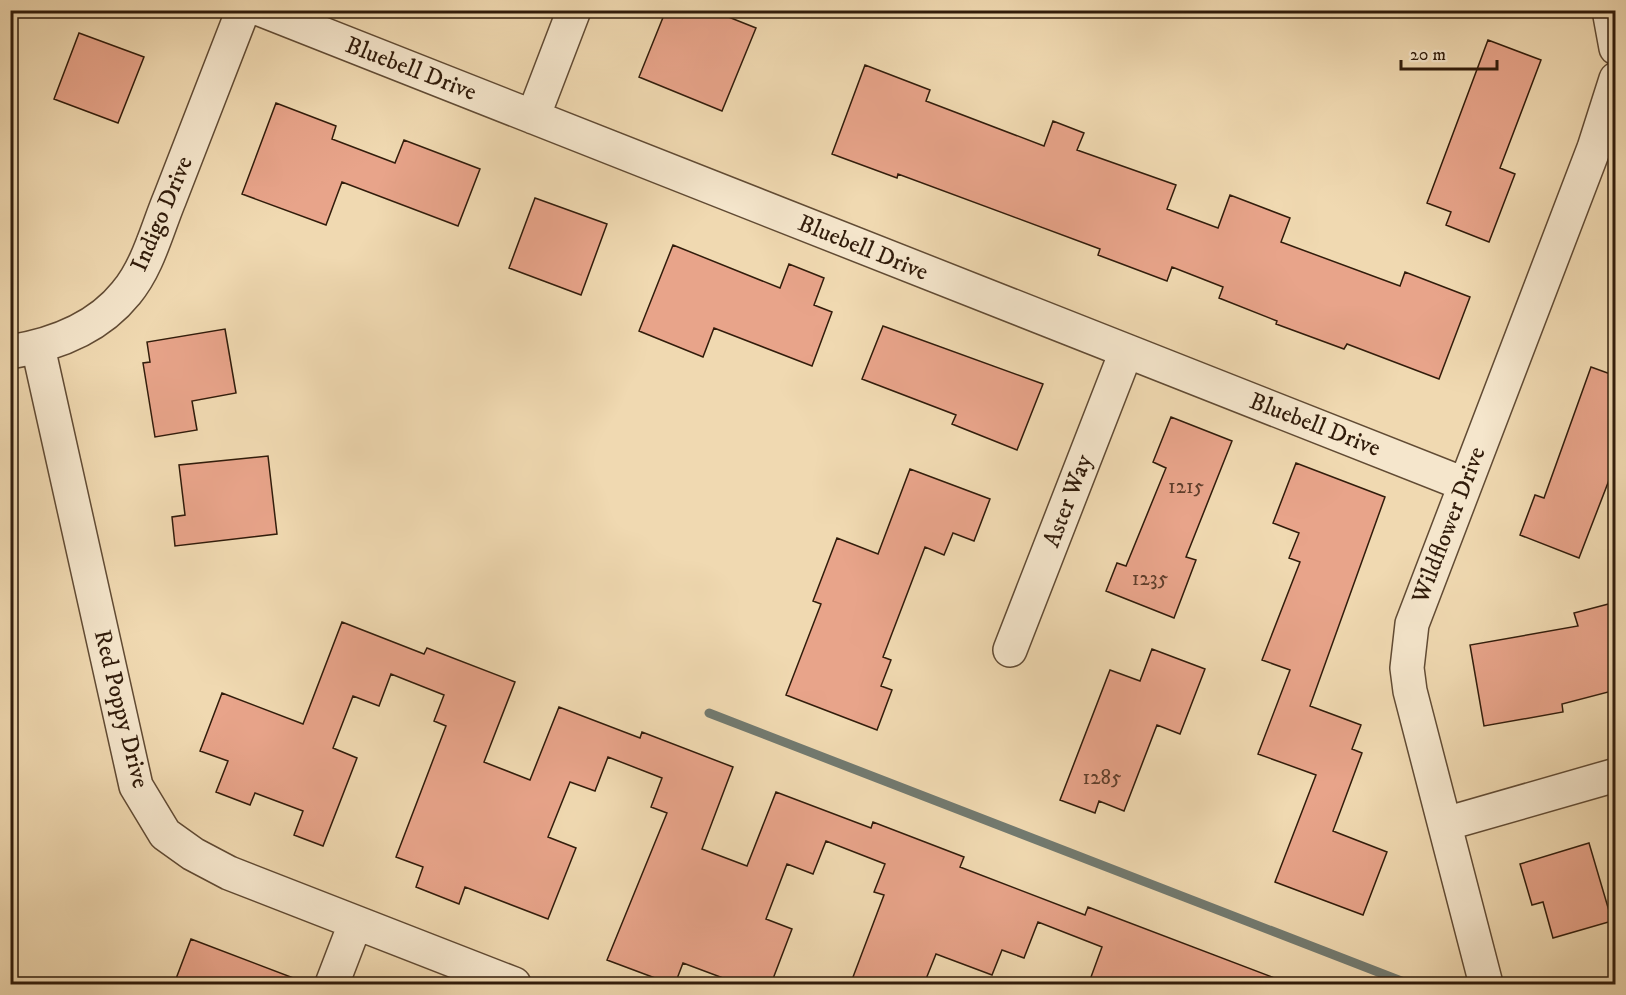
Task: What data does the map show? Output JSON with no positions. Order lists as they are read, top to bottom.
{
  "streets": {
    "street": [
      "Bluebell Drive",
      "Indigo Drive",
      "Aster Way",
      "Wildflower Drive",
      "Red Poppy Drive"
    ]
  },
  "crossings": [
    ["Bluebell Drive", "Aster Way"],
    ["Bluebell Drive", "Wildflower Drive"],
    ["Indigo Drive", "Red Poppy Drive"]
  ],
  "house_numbers": ["1215", "1235", "1285"],
  "scale_bar": "20 m"
}
